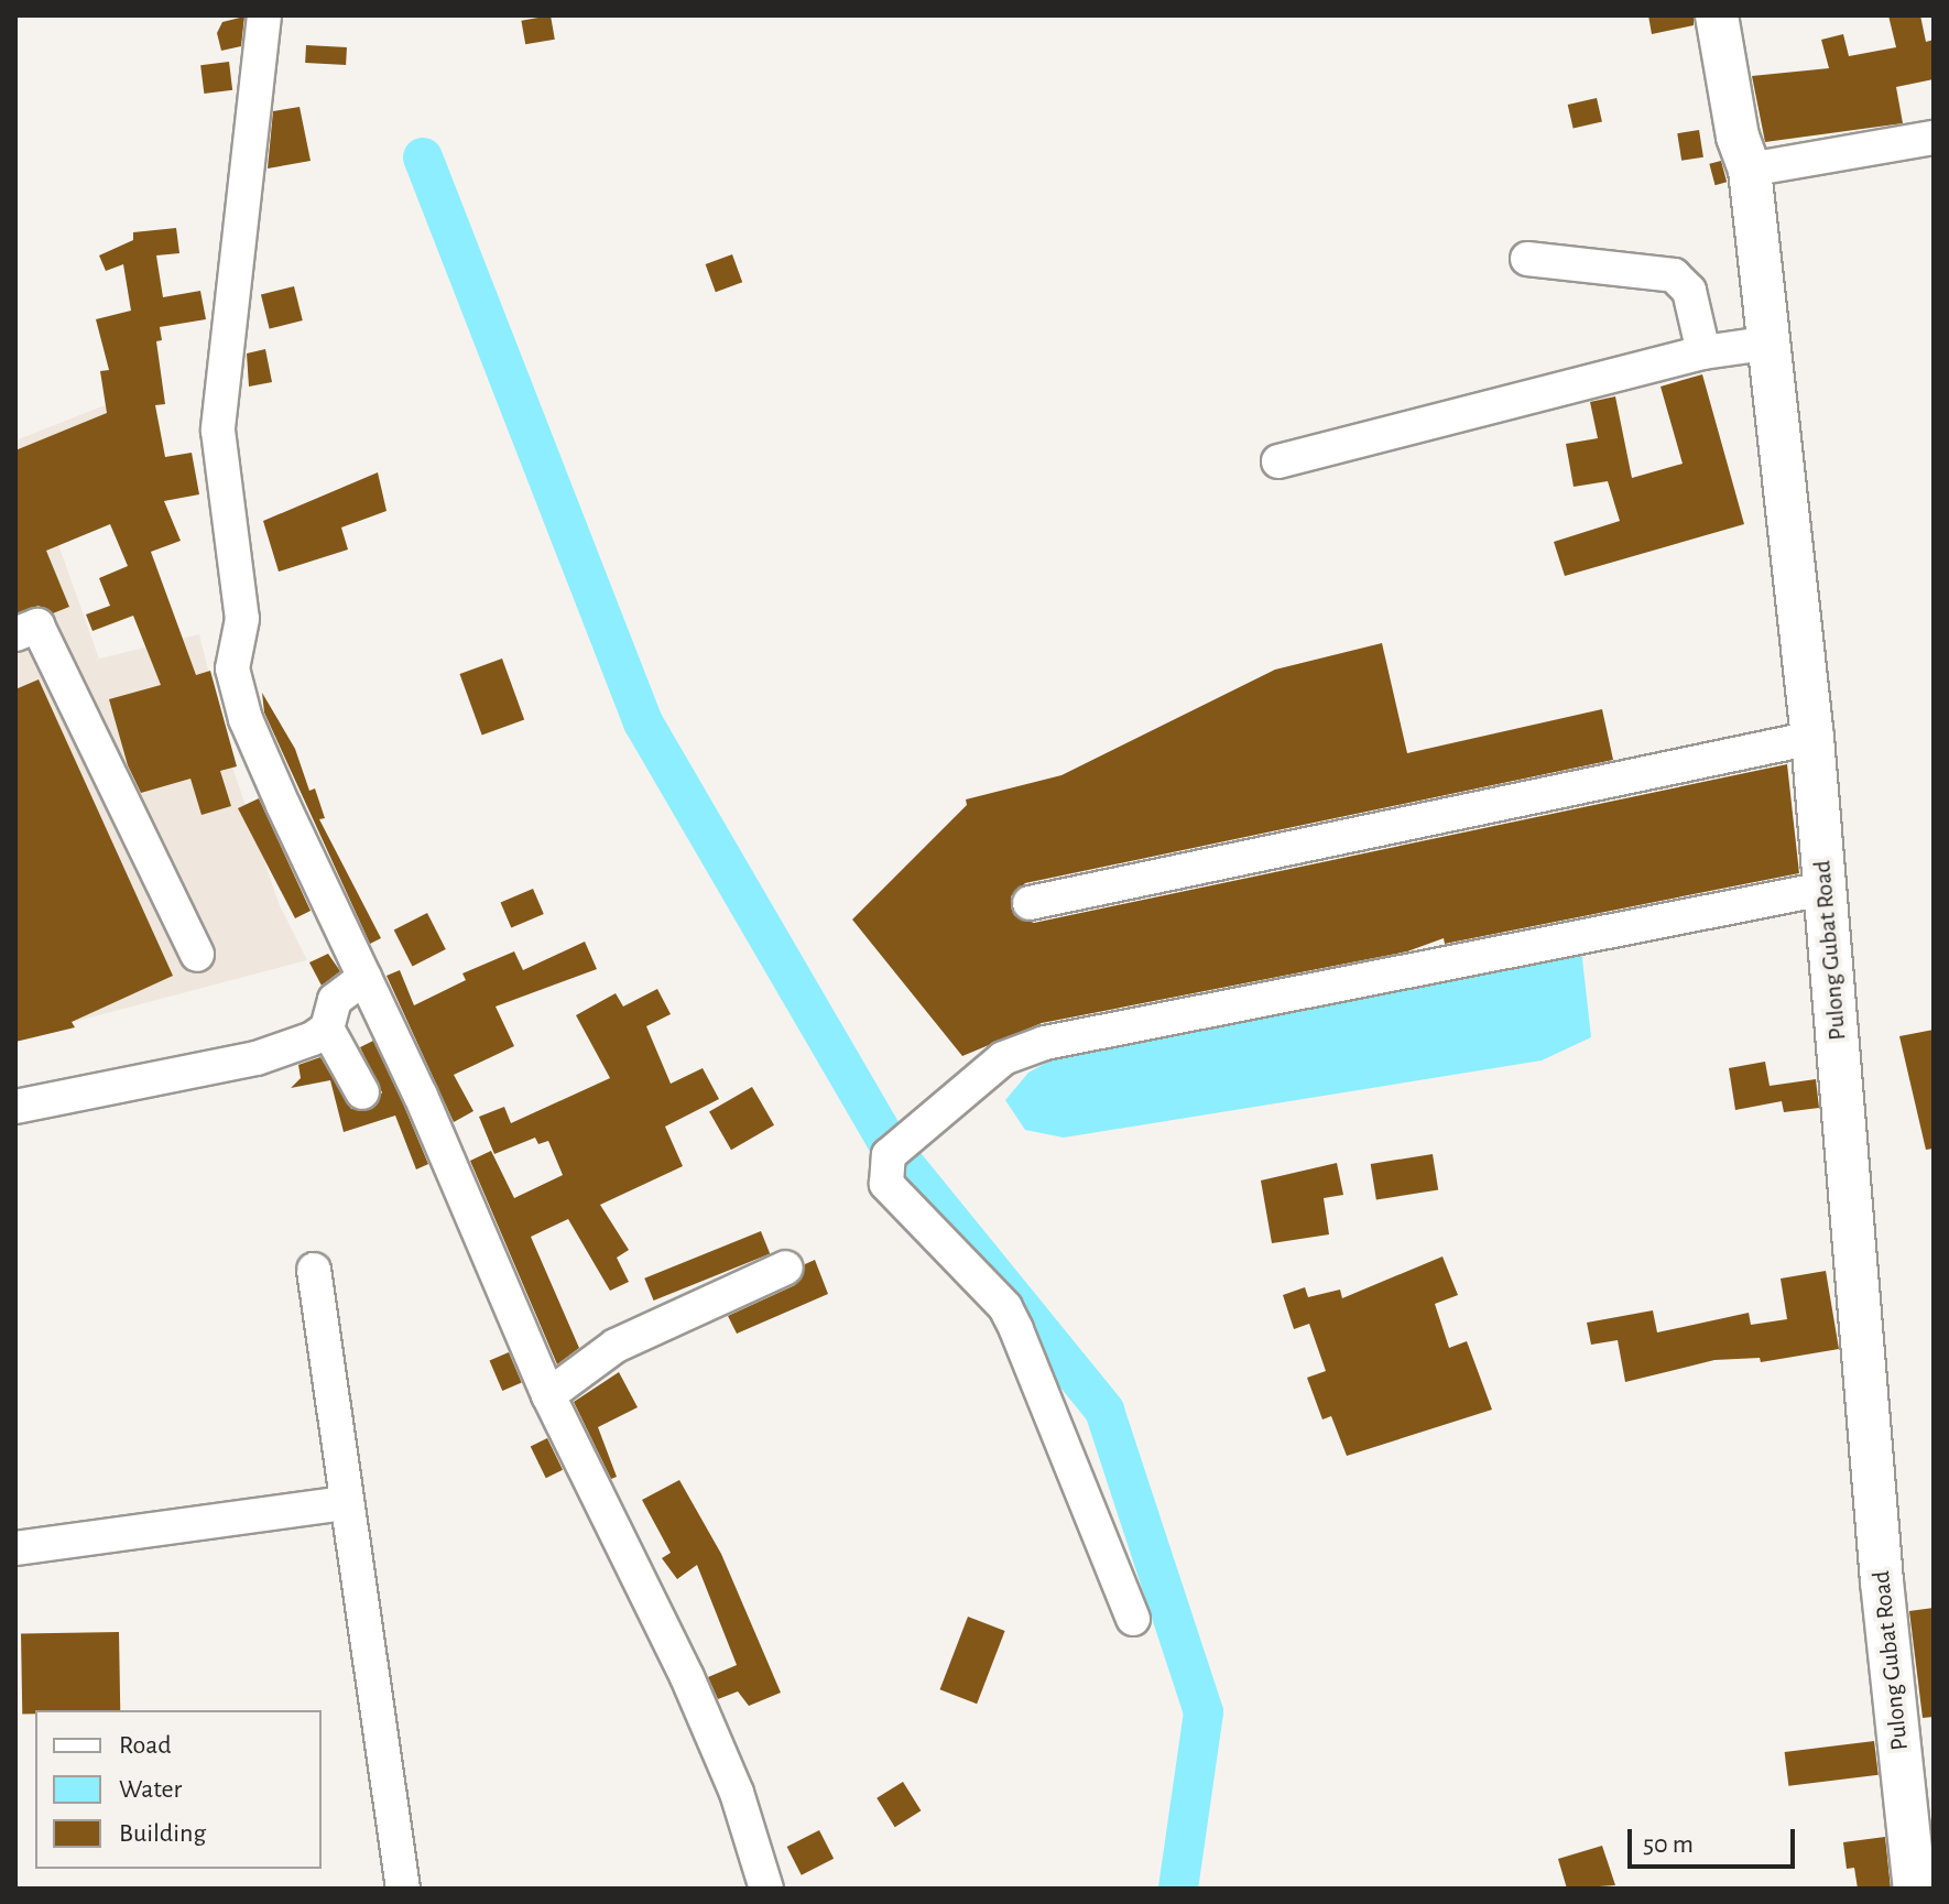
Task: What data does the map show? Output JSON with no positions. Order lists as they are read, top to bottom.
{
  "streets": {
    "main road": ["Pulong Gubat Road"]
  },
  "legend": ["Road", "Water", "Building"],
  "scale_bar": "50 m"
}
